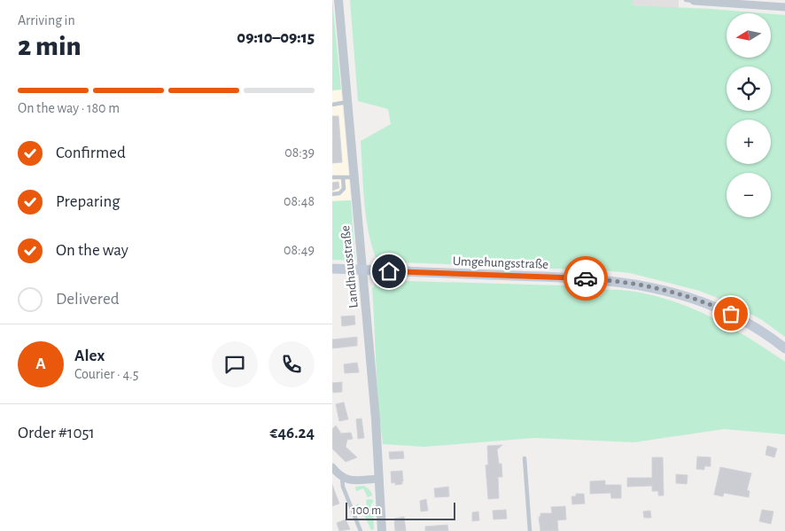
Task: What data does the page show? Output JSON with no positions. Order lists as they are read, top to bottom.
{
  "streets": {
    "main road": ["Umgehungsstraße"],
    "street": ["Landhausstraße"]
  },
  "crossings": [
    ["Umgehungsstraße", "Landhausstraße"]
  ],
  "scale_bar": "100 m",
  "north": "left",
  "page": {
    "heading": ["2 min", "Arriving in", "09:10–09:15"],
    "panel": [
      "Alex",
      "Courier · 4.5",
      "Order #1051",
      "€46.24"
    ],
    "map_buttons": ["+", "−"],
    "bar": "On the way · 180 m",
    "list": [
      ["Confirmed", "08:39"],
      ["Preparing", "08:48"],
      ["On the way", "08:49"],
      "Delivered"
    ],
    "round": "A",
    "scale": "100 m"
  }
}
